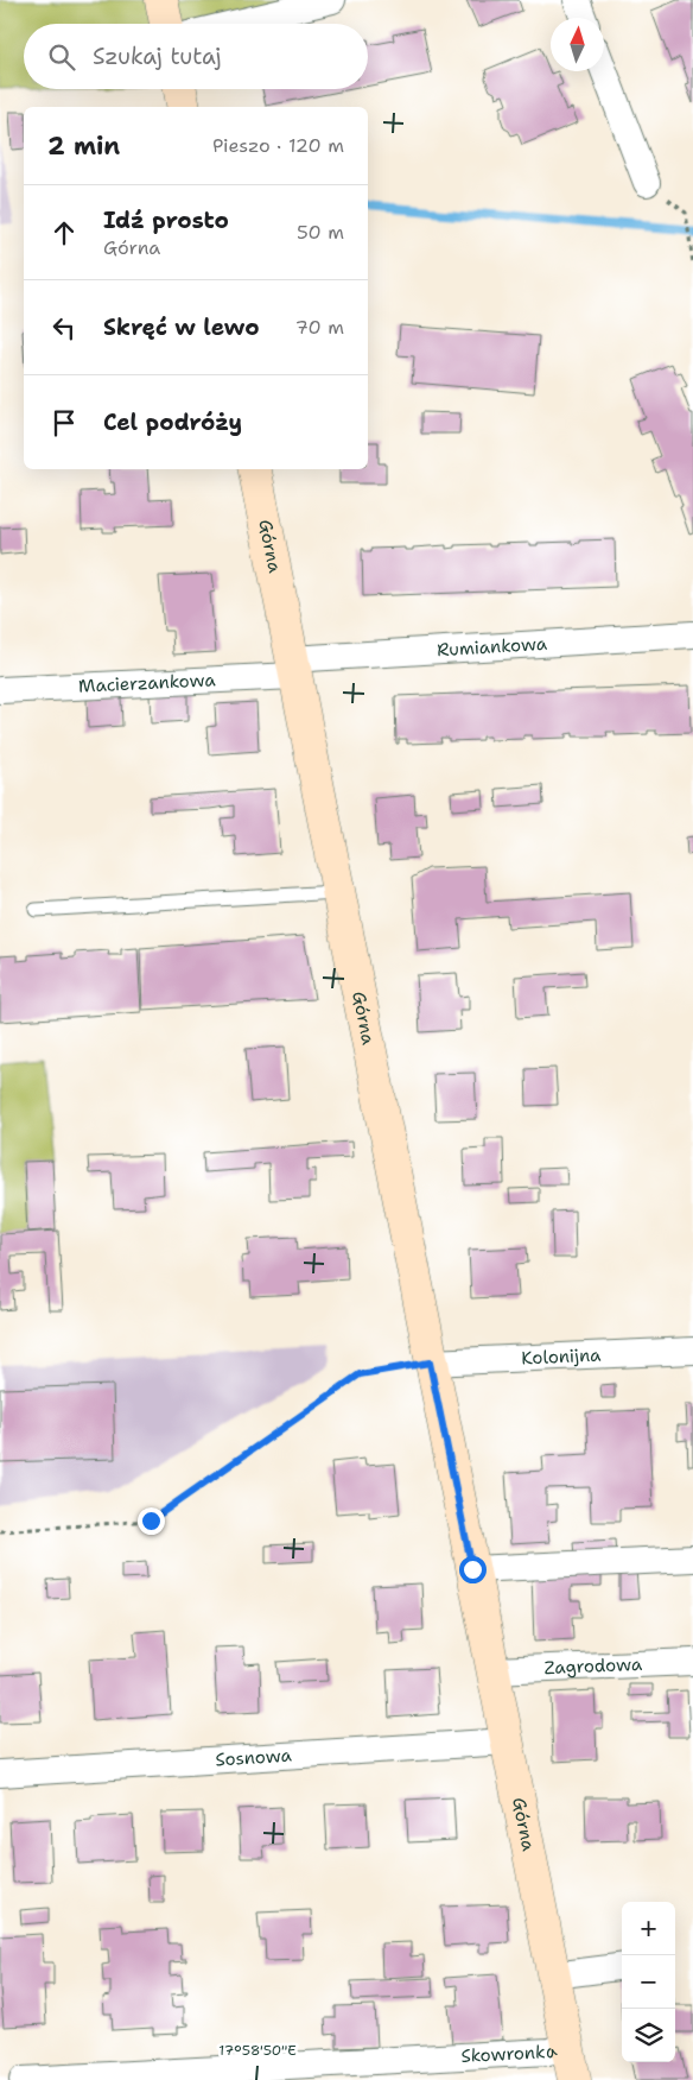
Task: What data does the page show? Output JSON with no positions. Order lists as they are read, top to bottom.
{
  "streets": {
    "street": [
      "Górna",
      "Rumiankowa",
      "Macierzankowa",
      "Kolonijna",
      "Zagrodowa",
      "Sosnowa",
      "Skowronka"
    ]
  },
  "crossings": [
    ["Górna", "Rumiankowa"],
    ["Górna", "Macierzankowa"],
    ["Górna", "Kolonijna"],
    ["Górna", "Zagrodowa"],
    ["Górna", "Sosnowa"],
    ["Górna", "Skowronka"],
    ["Rumiankowa", "Macierzankowa"]
  ],
  "north": "top",
  "page": {
    "search": "Szukaj tutaj",
    "heading": ["2 min", "Pieszo · 120 m"],
    "list": [
      ["Idź prosto", "Górna", "50 m"],
      ["Skręć w lewo", "70 m"],
      "Cel podróży"
    ],
    "map_buttons": ["+", "−"]
  },
  "coordinates": ["17°58'50\"E"]
}
